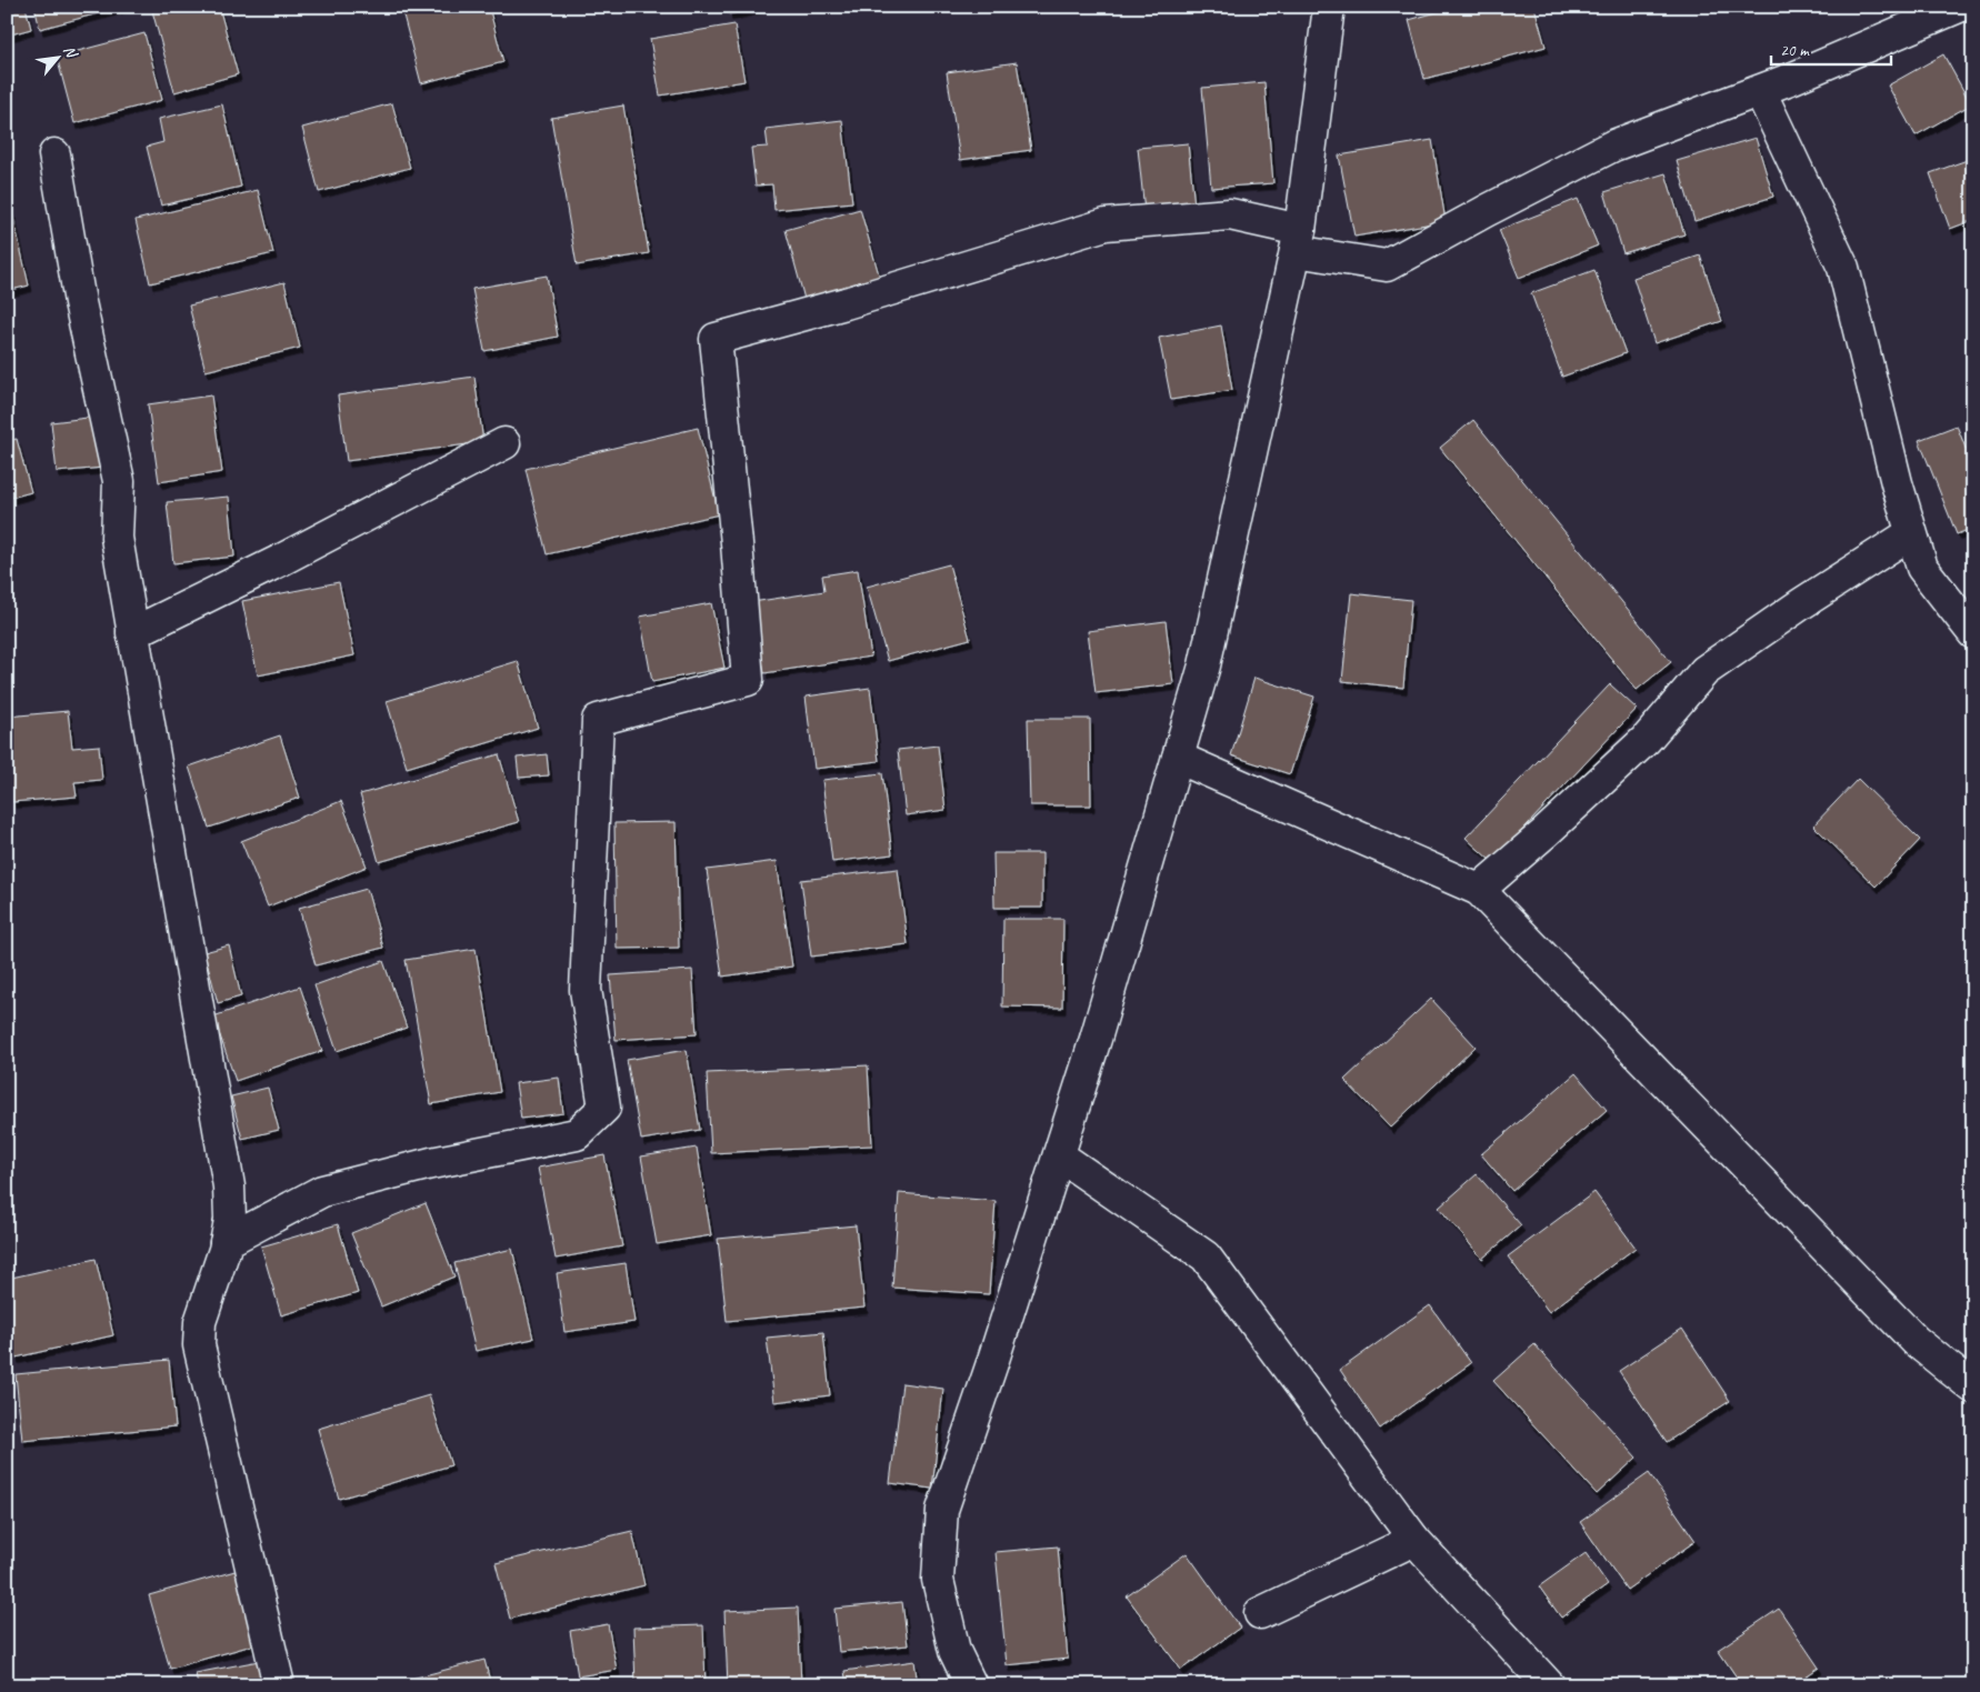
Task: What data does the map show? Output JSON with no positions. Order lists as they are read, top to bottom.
{
  "scale_bar": "20 m",
  "north": "top right"
}
